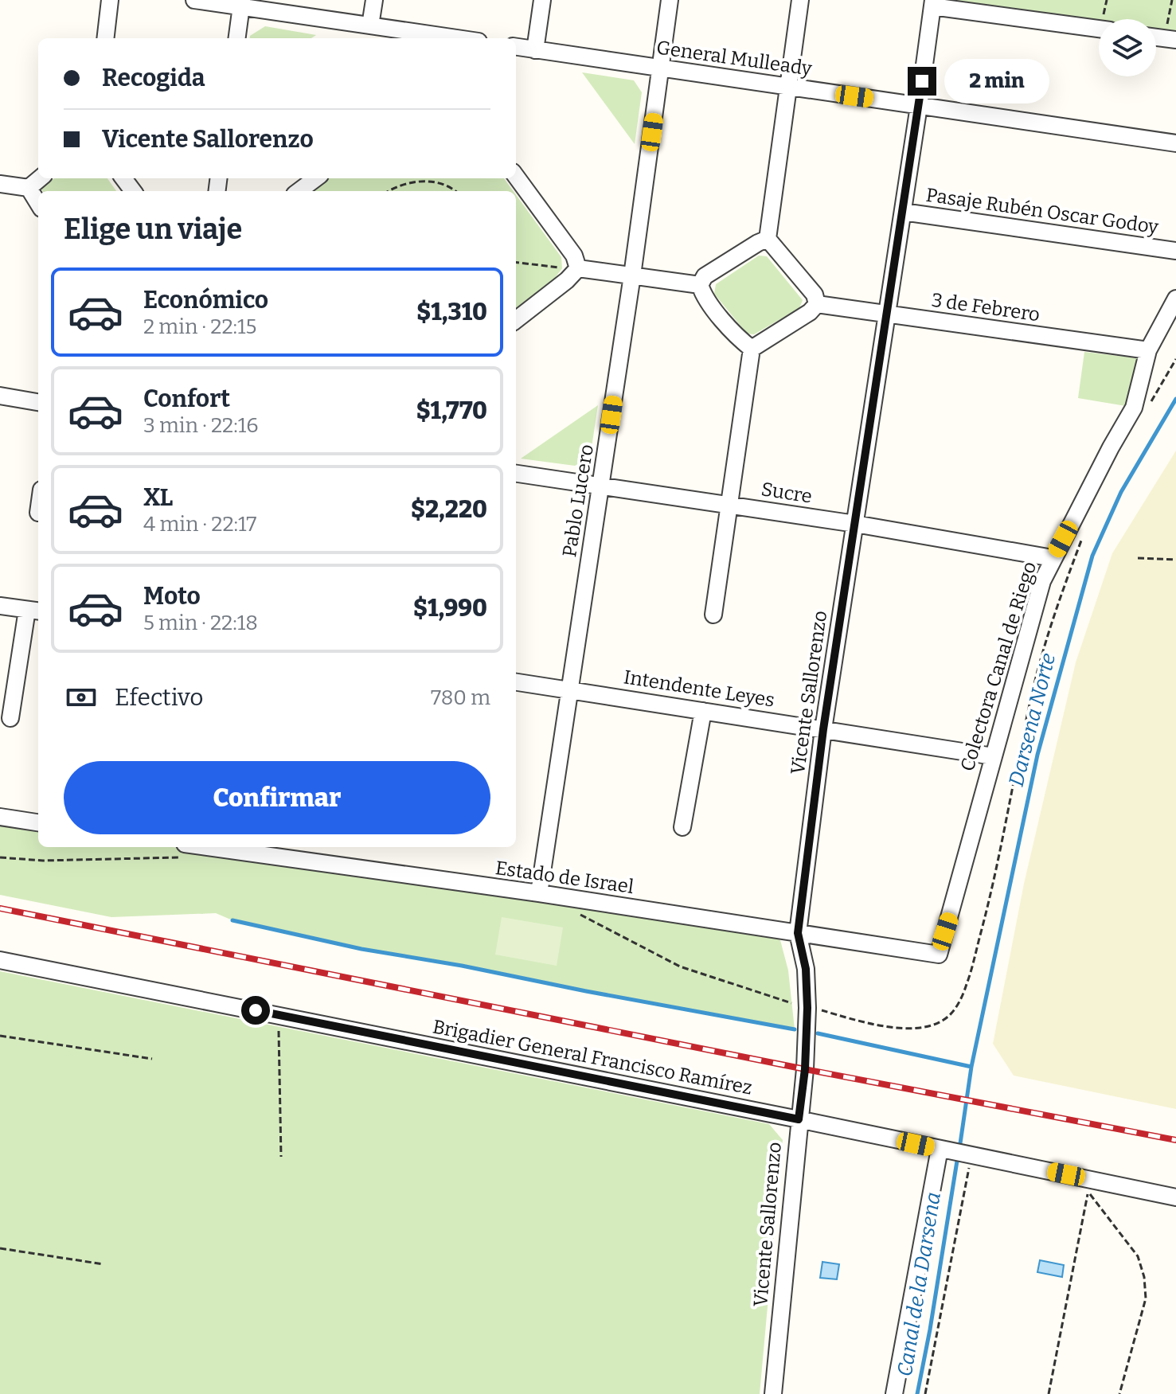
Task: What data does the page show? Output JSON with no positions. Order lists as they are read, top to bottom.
{
  "streets": {
    "street": [
      "General Mulleady",
      "Pasaje Rubén Oscar Godoy",
      "3 de Febrero",
      "Sucre",
      "Pablo Lucero",
      "Colectora Canal de Riego",
      "Intendente Leyes",
      "Vicente Sallorenzo",
      "Estado de Israel",
      "Brigadier General Francisco Ramírez"
    ]
  },
  "crossings": [
    ["General Mulleady", "Pablo Lucero"],
    ["General Mulleady", "Vicente Sallorenzo"],
    ["Pasaje Rubén Oscar Godoy", "Vicente Sallorenzo"],
    ["3 de Febrero", "Colectora Canal de Riego"],
    ["3 de Febrero", "Vicente Sallorenzo"],
    ["Sucre", "Pablo Lucero"],
    ["Sucre", "Colectora Canal de Riego"],
    ["Sucre", "Vicente Sallorenzo"],
    ["Pablo Lucero", "Intendente Leyes"],
    ["Pablo Lucero", "Estado de Israel"],
    ["Colectora Canal de Riego", "Intendente Leyes"],
    ["Colectora Canal de Riego", "Estado de Israel"],
    ["Intendente Leyes", "Vicente Sallorenzo"],
    ["Vicente Sallorenzo", "Estado de Israel"],
    ["Vicente Sallorenzo", "Brigadier General Francisco Ramírez"]
  ],
  "water": ["Darsena Norte", "Canal de la Darsena"],
  "page": {
    "banner": ["Recogida", "Vicente Sallorenzo"],
    "bubble": "2 min",
    "heading": "Elige un viaje",
    "list": [
      {
        "name": "Económico",
        "note": "2 min · 22:15",
        "value": "$1,310"
      },
      {
        "name": "Confort",
        "note": "3 min · 22:16",
        "value": "$1,770"
      },
      {
        "name": "XL",
        "note": "4 min · 22:17",
        "value": "$2,220"
      },
      {
        "name": "Moto",
        "note": "5 min · 22:18",
        "value": "$1,990"
      }
    ],
    "pay": ["Efectivo", "780 m"],
    "buttons": "Confirmar"
  }
}
